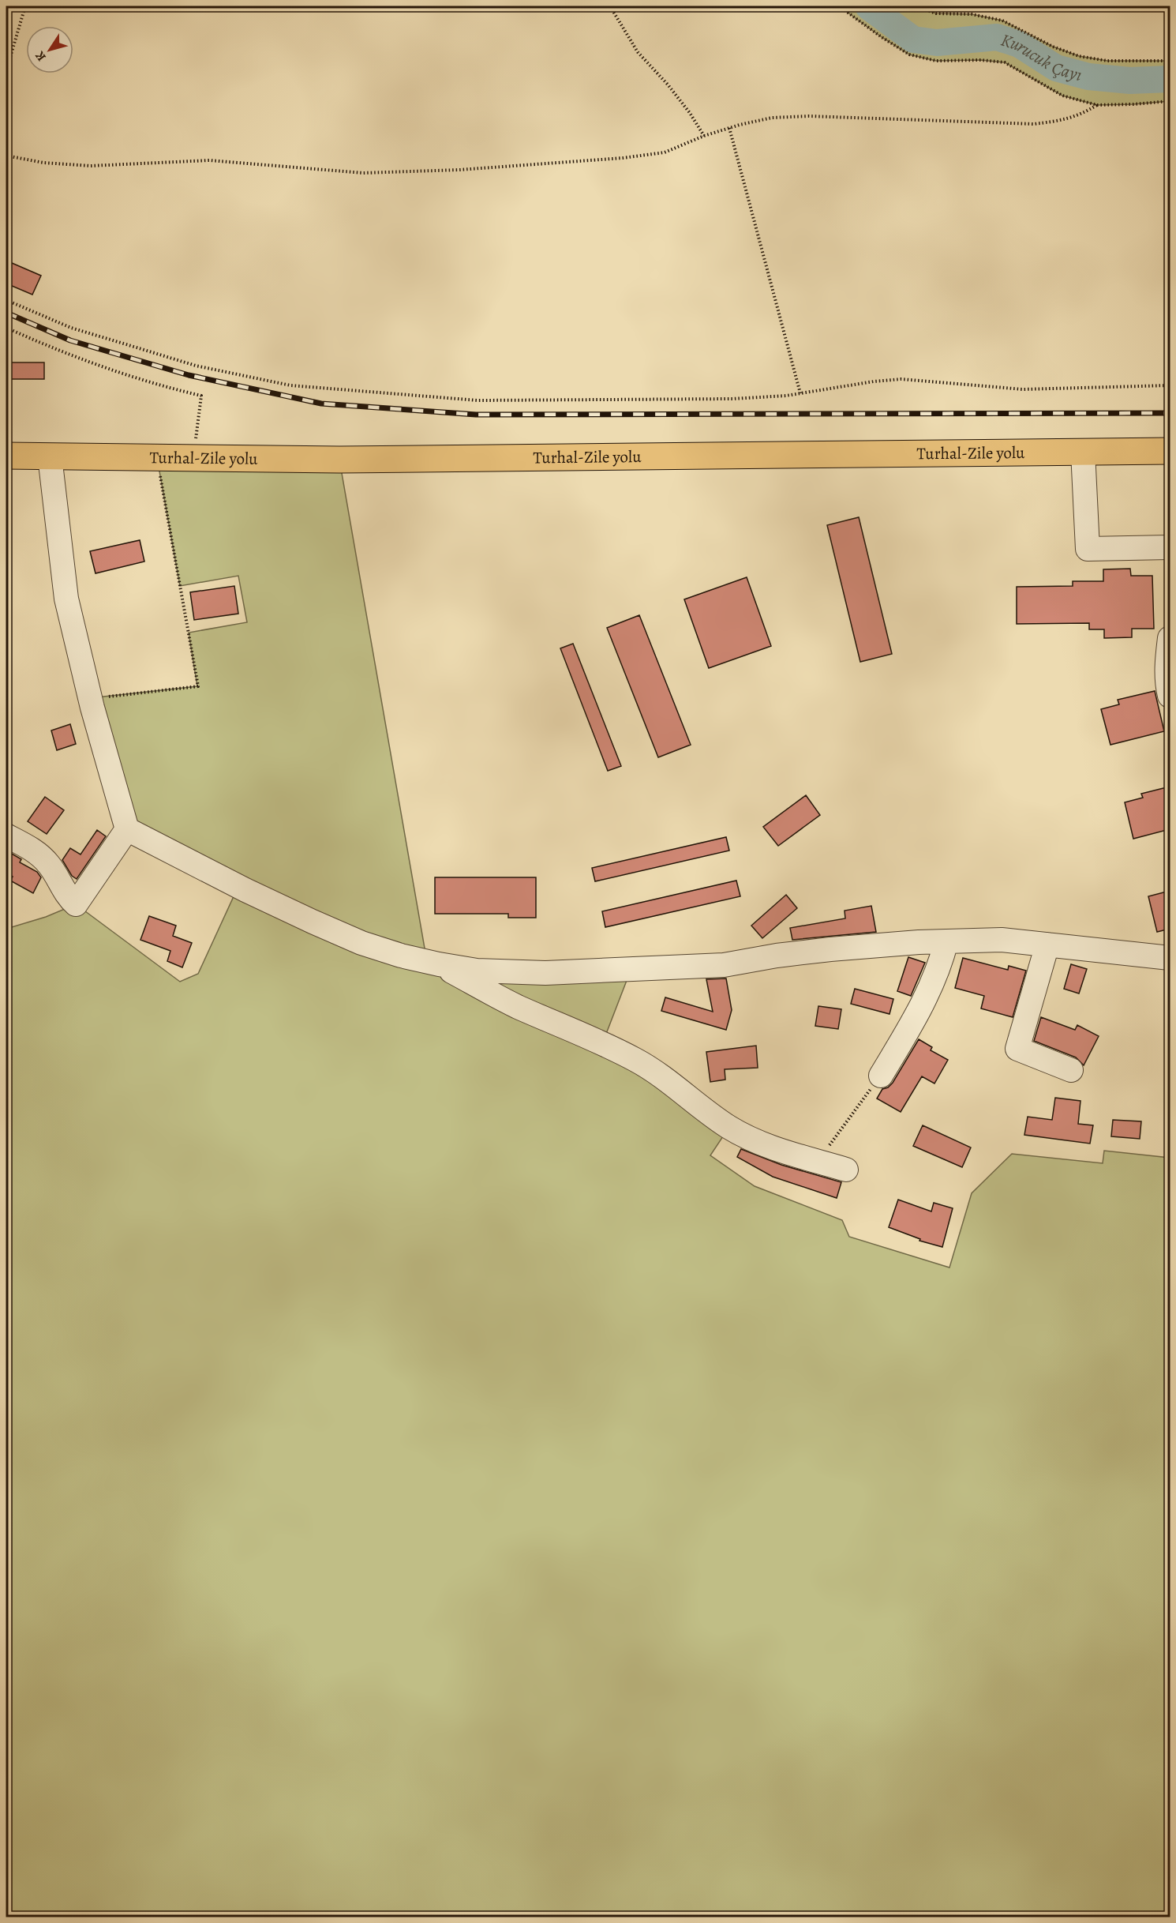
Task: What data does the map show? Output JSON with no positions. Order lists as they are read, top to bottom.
{
  "streets": {
    "main road": ["Turhal-Zile yolu"]
  },
  "water": ["Kurucuk Çayı"],
  "north": "bottom left"
}
